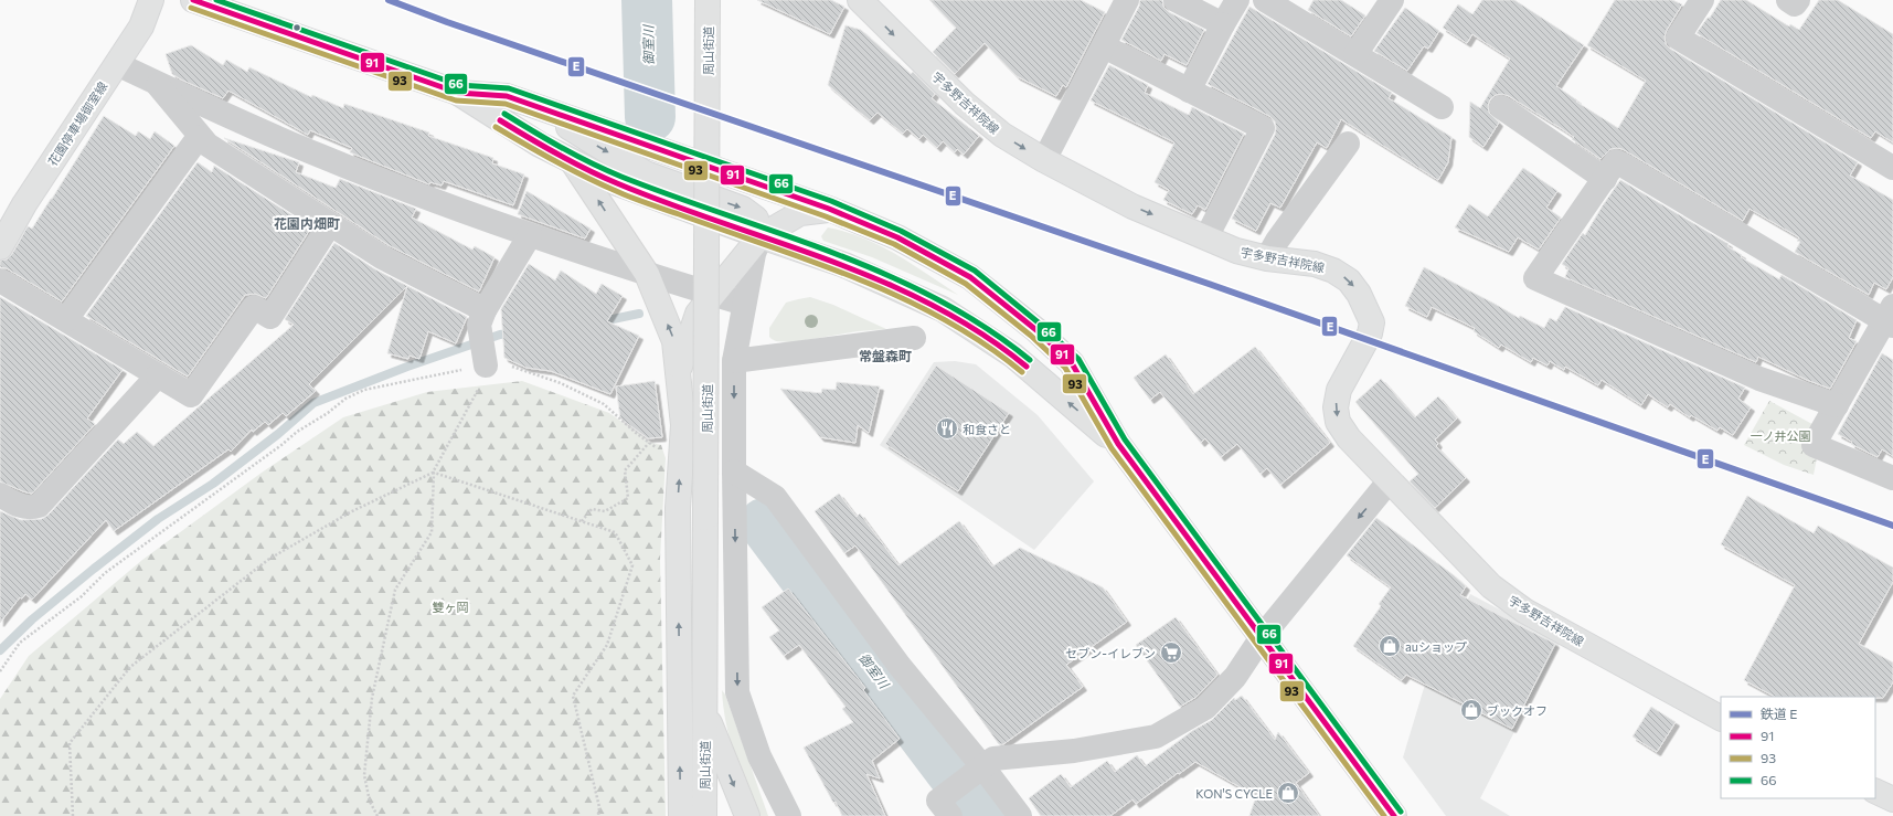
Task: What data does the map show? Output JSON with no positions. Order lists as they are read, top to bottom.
{
  "streets": {
    "main road": ["周山街道", "宇多野吉祥院線", "花園停車場御室線"]
  },
  "districts": ["花園内畑町", "常盤森町"],
  "water": ["御室川"],
  "parks": ["一ノ井公園", "雙ヶ岡"],
  "places": {
    "restaurant": ["和食さと"],
    "shop": ["auショップ", "ブックオフ", "KON'S CYCLE"],
    "supermarket": ["セブン-イレブン"]
  },
  "lines": [
    "rail line E",
    "transit line 91",
    "transit line 66",
    "transit line 93"
  ],
  "legend": [
    "鉄道 E",
    "91",
    "93",
    "66"
  ]
}
